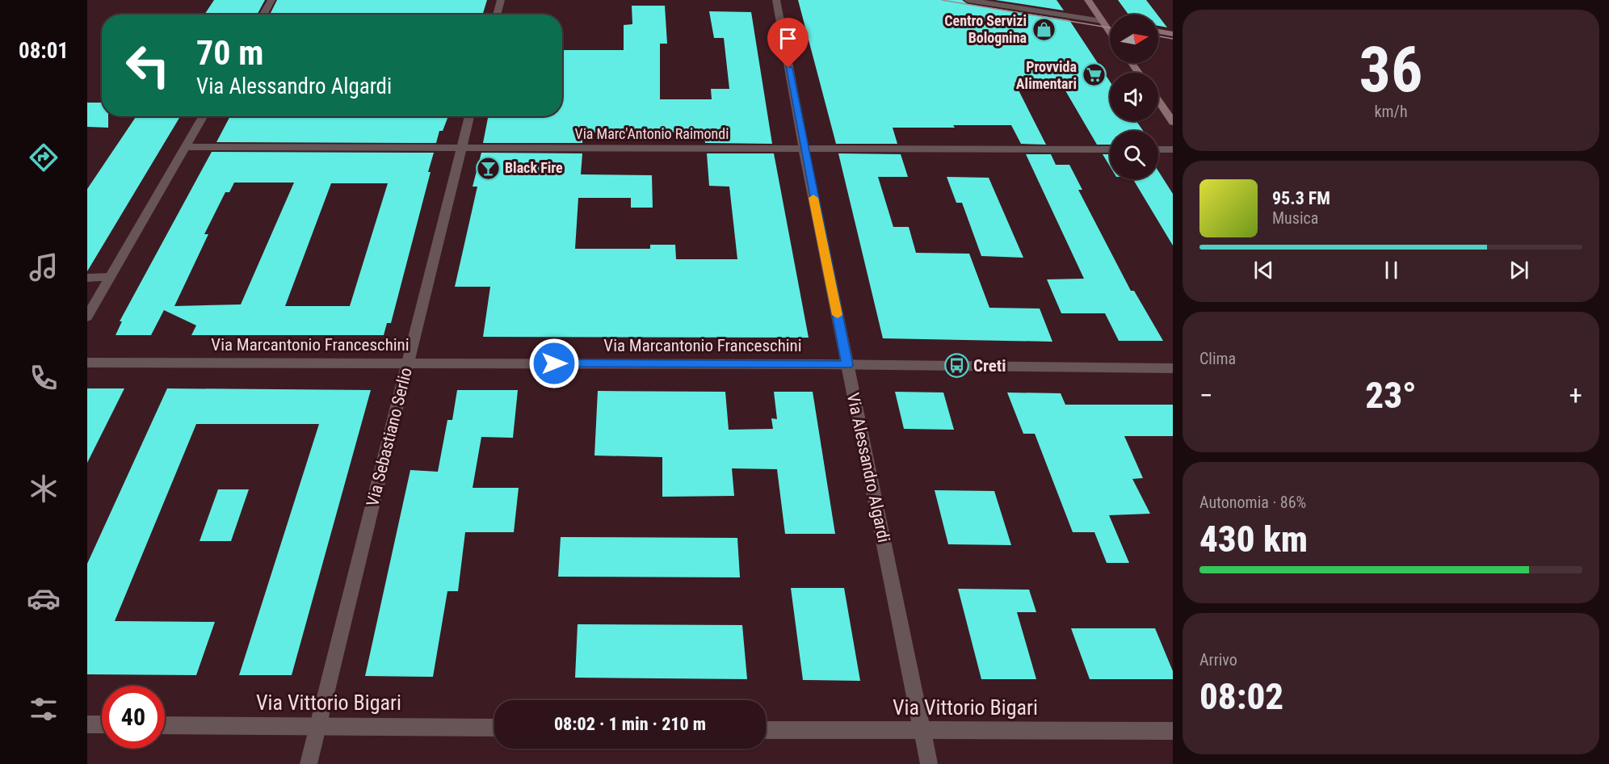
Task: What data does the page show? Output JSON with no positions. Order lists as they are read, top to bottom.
{
  "streets": {
    "street": [
      "Via Marc'Antonio Raimondi",
      "Via Marcantonio Franceschini",
      "Via Sebastiano Serlio",
      "Via Alessandro Algardi",
      "Via Vittorio Bigari"
    ]
  },
  "crossings": [
    ["Via Marc'Antonio Raimondi", "Via Sebastiano Serlio"],
    ["Via Marc'Antonio Raimondi", "Via Alessandro Algardi"],
    ["Via Marcantonio Franceschini", "Via Sebastiano Serlio"],
    ["Via Marcantonio Franceschini", "Via Alessandro Algardi"],
    ["Via Sebastiano Serlio", "Via Vittorio Bigari"],
    ["Via Alessandro Algardi", "Via Vittorio Bigari"]
  ],
  "places": {
    "shop": ["Centro Servizi Bolognina"],
    "supermarket": ["Provvida Alimentari"],
    "bar": ["Black Fire"],
    "bus stop": ["Creti"]
  },
  "north": "right",
  "page": {
    "tabs": "08:01",
    "tile": [
      ["36", "km/h"],
      "Clima",
      ["Autonomia · 86%", "430 km"],
      ["Arrivo", "08:02"]
    ],
    "turn": ["70 m", "Via Alessandro Algardi"],
    "song": ["95.3 FM", "Musica"],
    "heat": ["−", "23°", "+"],
    "limit": "40",
    "trip": "08:02 · 1 min · 210 m"
  }
}
